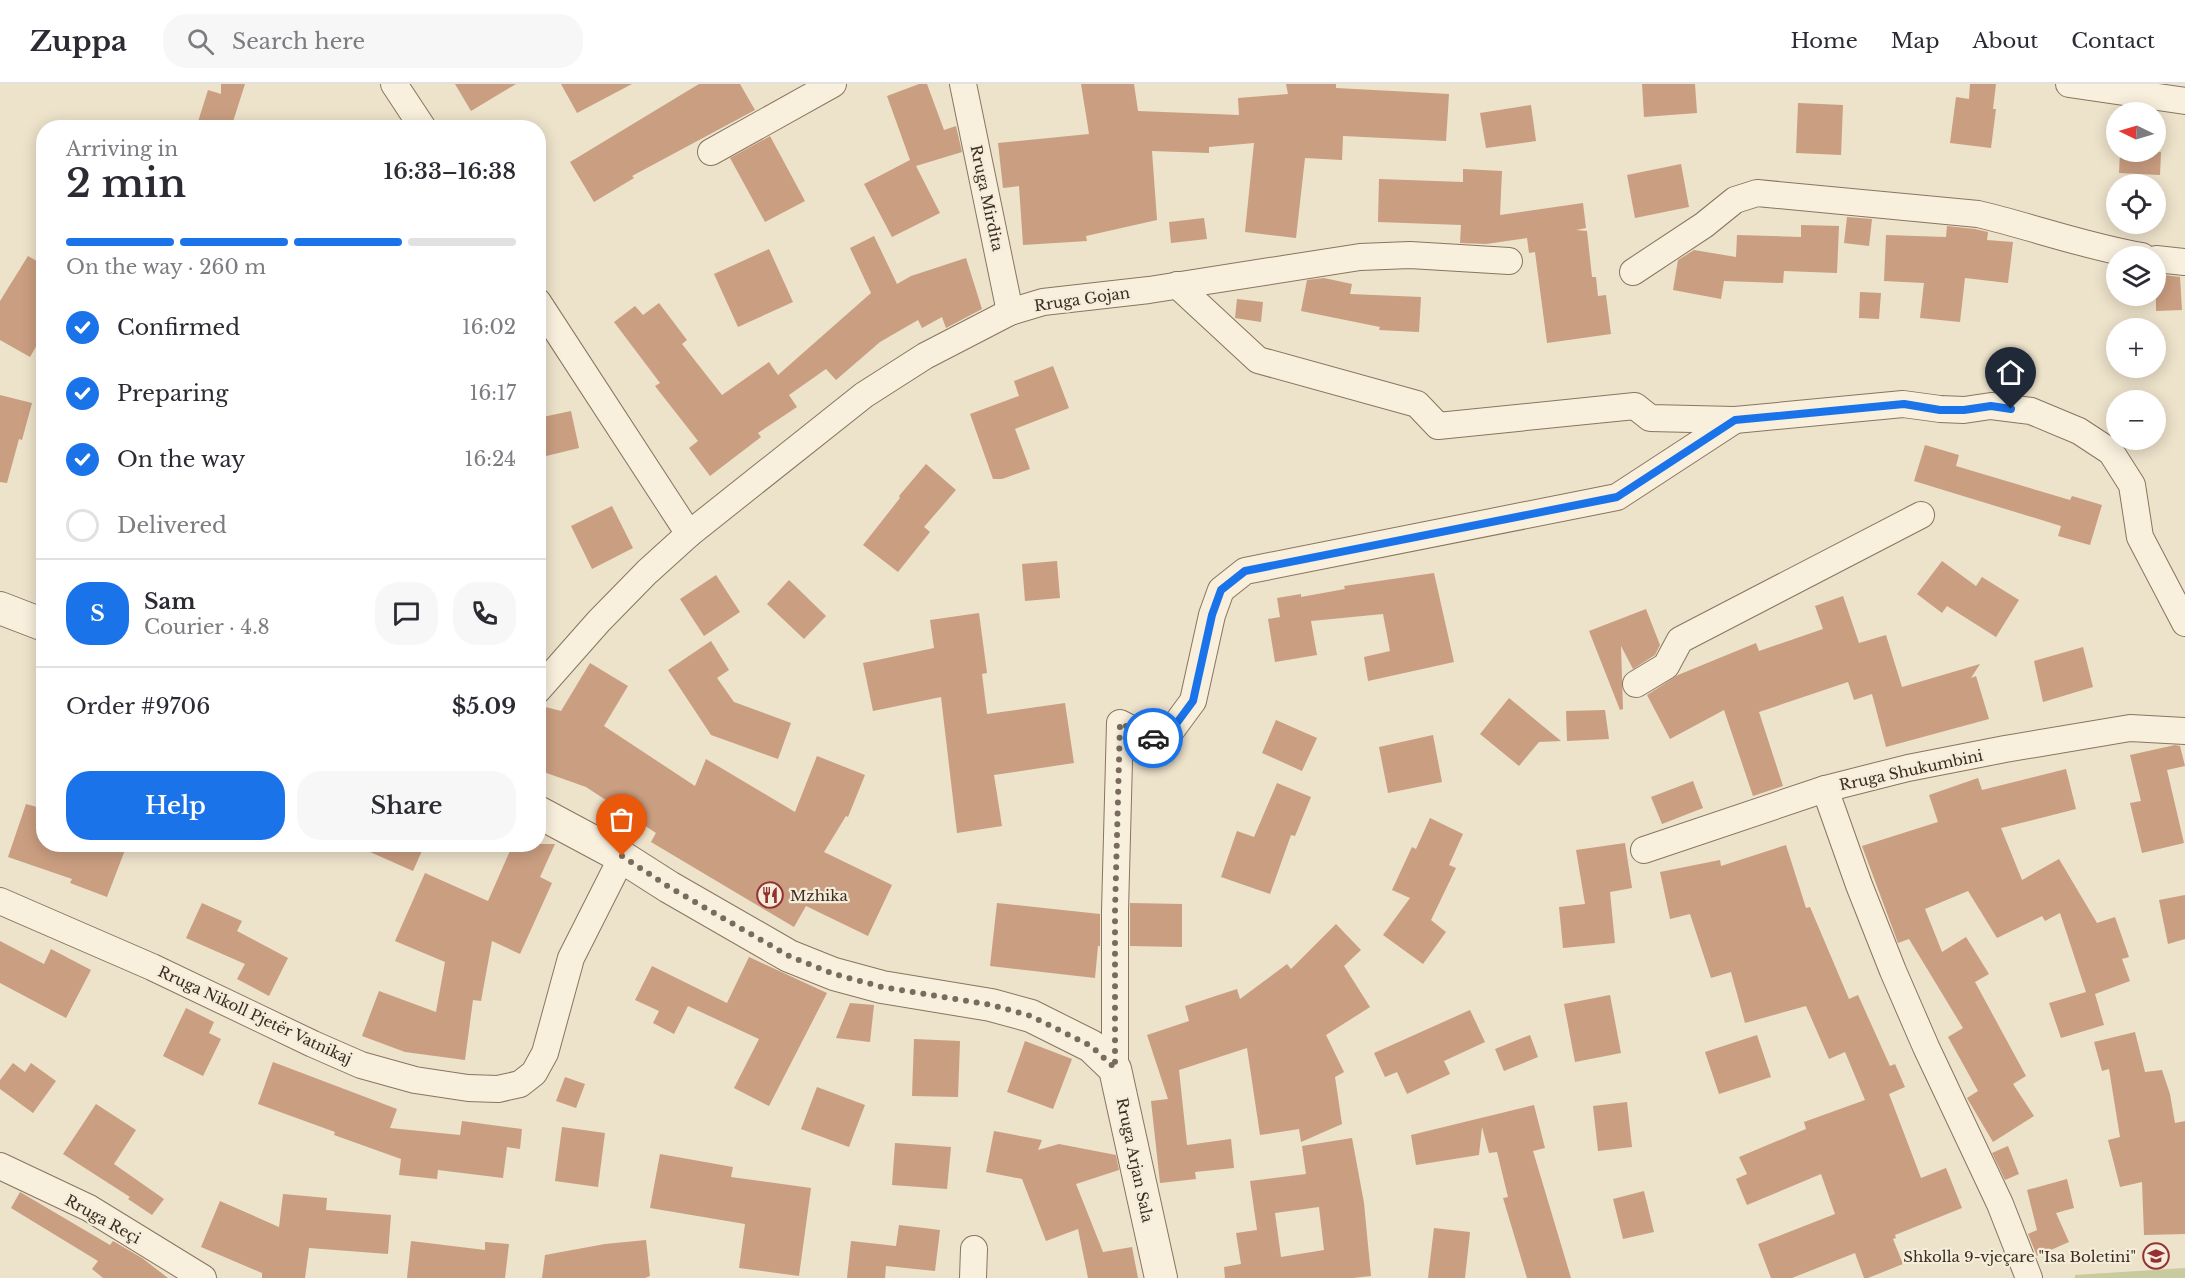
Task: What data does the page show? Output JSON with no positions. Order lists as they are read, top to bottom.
{
  "streets": {
    "street": [
      "Rruga Mirdita",
      "Rruga Gojan",
      "Rruga Shukumbini",
      "Rruga Nikoll Pjetër Vatnikaj",
      "Rruga Arjan Sala",
      "Rruga Reçi"
    ]
  },
  "crossings": [
    ["Rruga Mirdita", "Rruga Gojan"]
  ],
  "places": {
    "restaurant": ["Mzhika"],
    "school or university": ["Shkolla 9-vjeçare \"Isa Boletini\""]
  },
  "north": "left",
  "page": {
    "header": "Zuppa",
    "search": "Search here",
    "nav": [
      "Home",
      "Map",
      "About",
      "Contact"
    ],
    "map_buttons": ["+", "−"],
    "heading": ["2 min", "Arriving in", "16:33–16:38"],
    "panel": [
      "Sam",
      "Courier · 4.8",
      "Order #9706",
      "$5.09"
    ],
    "bar": "On the way · 260 m",
    "list": [
      ["Confirmed", "16:02"],
      ["Preparing", "16:17"],
      ["On the way", "16:24"],
      "Delivered"
    ],
    "round": "S",
    "buttons": ["Help", "Share"]
  }
}
